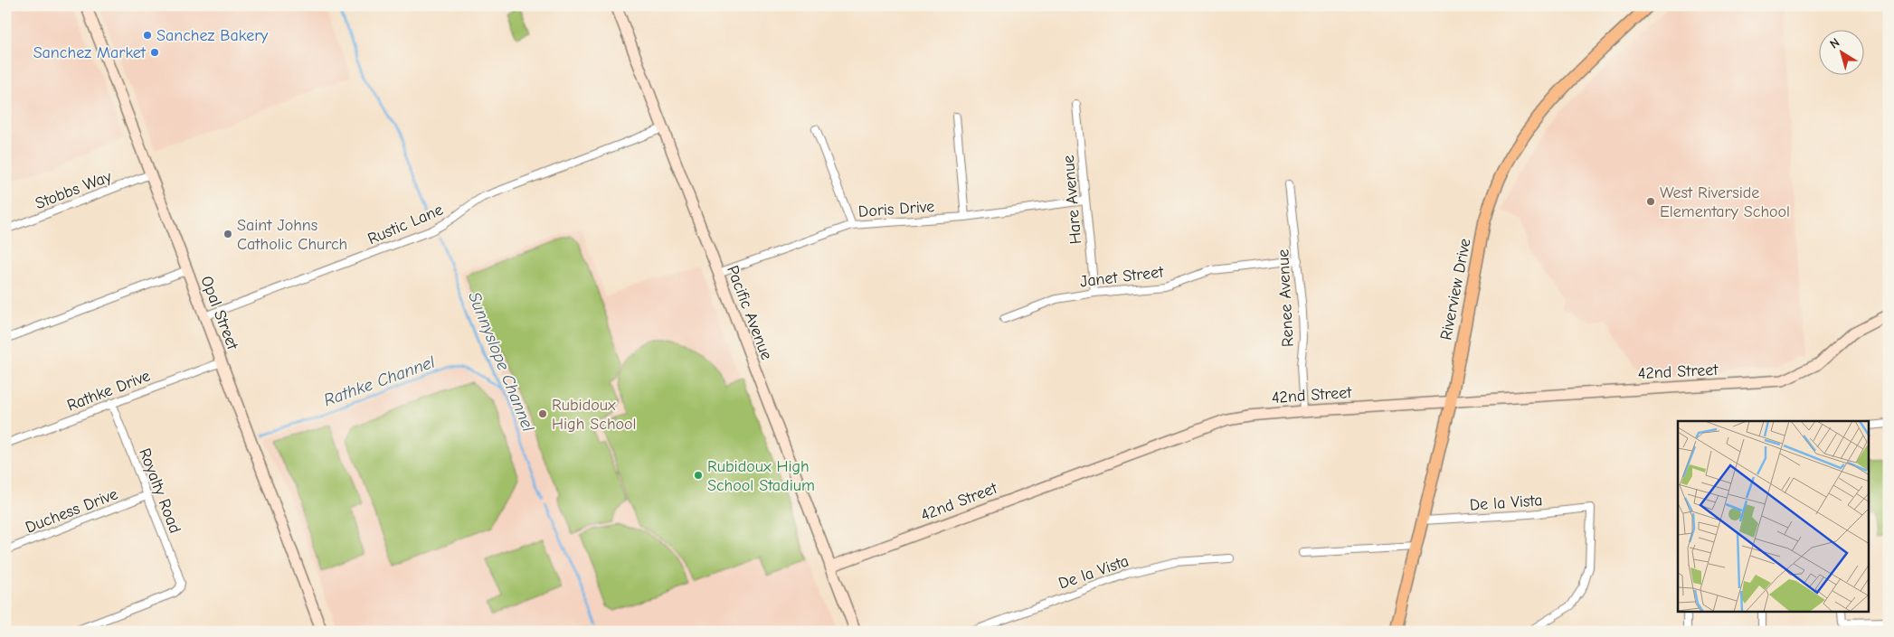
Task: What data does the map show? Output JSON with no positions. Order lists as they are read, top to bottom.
{
  "streets": {
    "main road": ["Riverview Drive"],
    "street": [
      "Stobbs Way",
      "Hare Avenue",
      "Doris Drive",
      "Rustic Lane",
      "Janet Street",
      "Renee Avenue",
      "Opal Street",
      "Pacific Avenue",
      "42nd Street",
      "Rathke Drive",
      "Royalty Road",
      "De la Vista",
      "Duchess Drive"
    ]
  },
  "crossings": [
    ["Stobbs Way", "Opal Street"],
    ["Hare Avenue", "Doris Drive"],
    ["Hare Avenue", "Janet Street"],
    ["Doris Drive", "Pacific Avenue"],
    ["Rustic Lane", "Opal Street"],
    ["Rustic Lane", "Pacific Avenue"],
    ["Janet Street", "Renee Avenue"],
    ["Riverview Drive", "42nd Street"],
    ["Riverview Drive", "De la Vista"],
    ["Renee Avenue", "42nd Street"],
    ["Opal Street", "Rathke Drive"],
    ["Pacific Avenue", "42nd Street"],
    ["Rathke Drive", "Royalty Road"],
    ["Royalty Road", "Duchess Drive"]
  ],
  "water": ["Sunnyslope Channel", "Rathke Channel"],
  "places": [
    "Sanchez Bakery",
    "Sanchez Market",
    "West Riverside Elementary School",
    "Saint Johns Catholic Church",
    "Rubidoux High School",
    "Rubidoux High School Stadium"
  ],
  "north": "top left"
}
